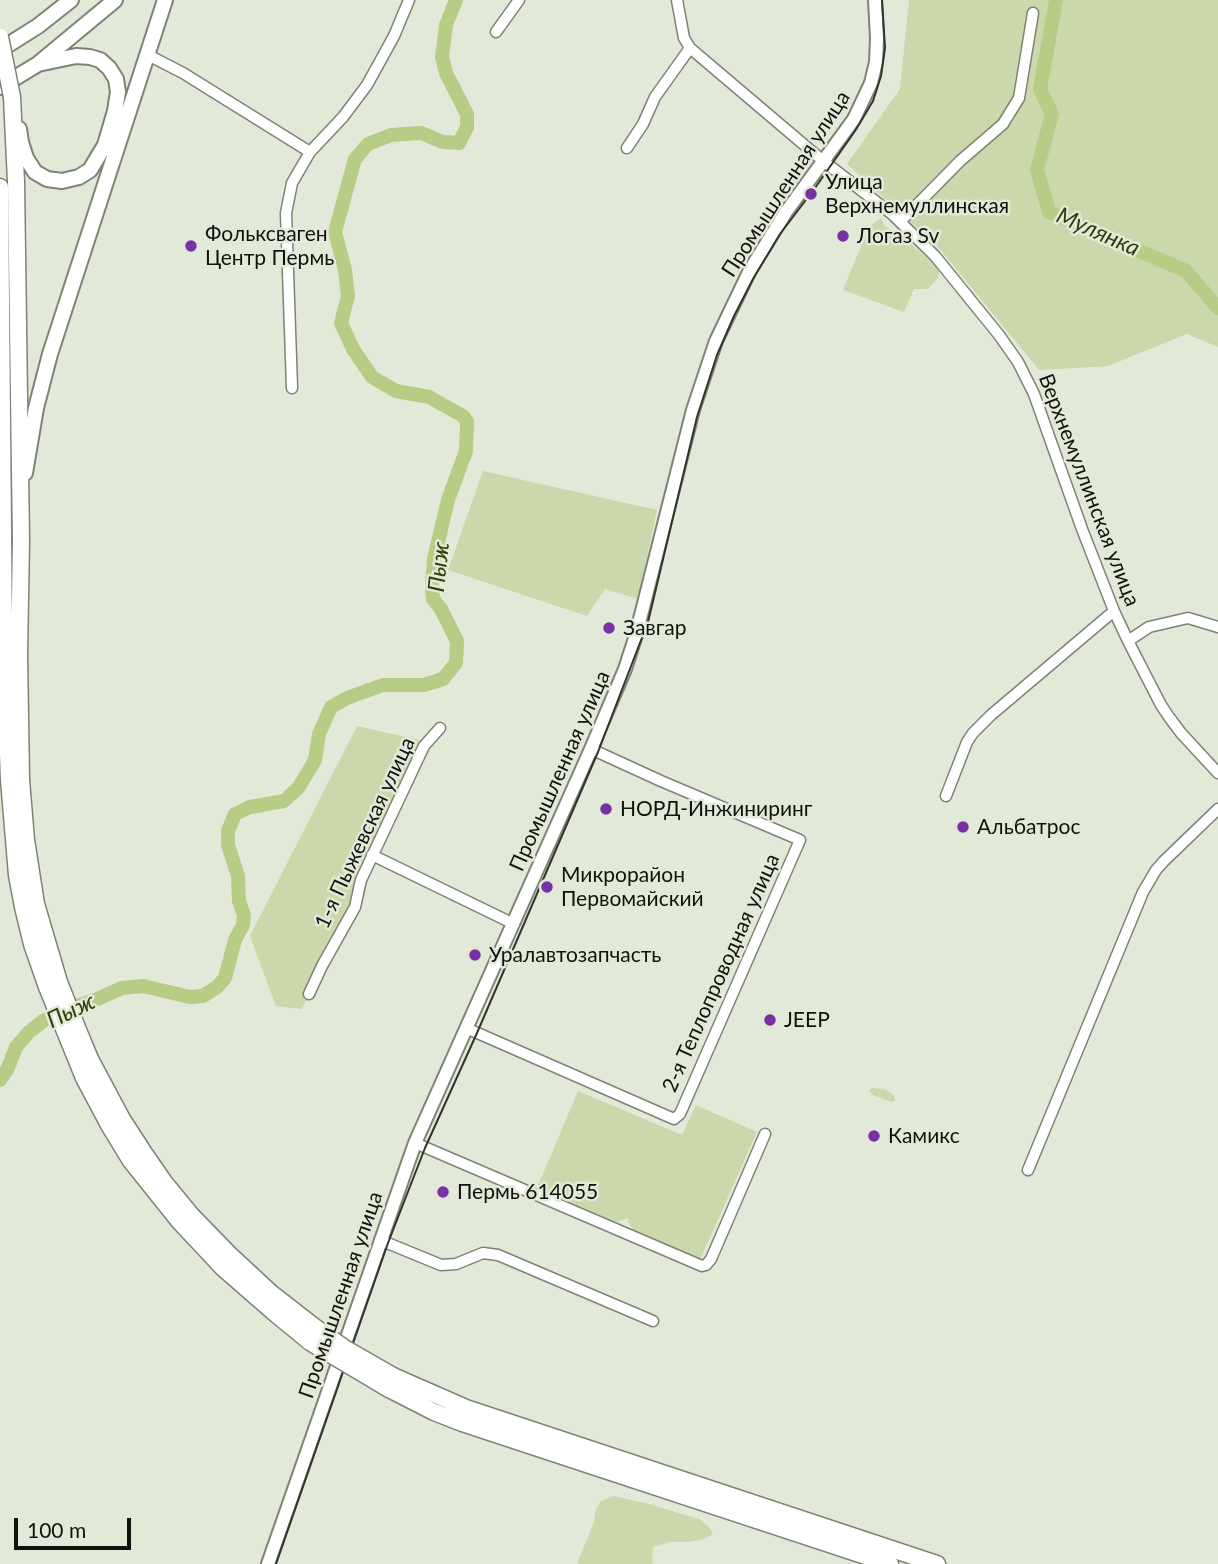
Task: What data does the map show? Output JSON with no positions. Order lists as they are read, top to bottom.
{
  "streets": {
    "street": [
      "Промышленная улица",
      "Верхнемуллинская улица",
      "1-я Пыжевская улица",
      "2-я Теплопроводная улица"
    ]
  },
  "crossings": [
    ["Промышленная улица", "Верхнемуллинская улица"],
    ["Промышленная улица", "2-я Теплопроводная улица"]
  ],
  "water": ["Мулянка", "Пыж"],
  "places": [
    "Улица Верхнемуллинская",
    "Логаз Sv",
    "Фольксваген Центр Пермь",
    "Завгар",
    "НОРД-Инжиниринг",
    "Альбатрос",
    "Микрорайон Первомайский",
    "Уралавтозапчасть",
    "JEEP",
    "Камикс",
    "Пермь 614055"
  ],
  "scale_bar": "100 m"
}
